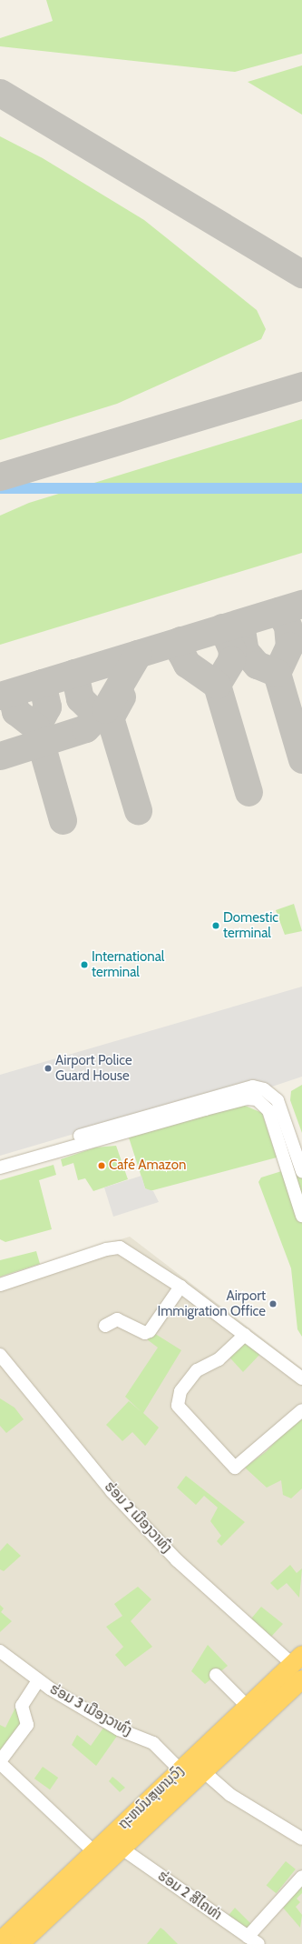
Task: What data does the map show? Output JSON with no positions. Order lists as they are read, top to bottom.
{
  "streets": {
    "highway": ["ຖະຫນົນສຸພານຸວົງ"],
    "street": ["ຮ່ອມ 2 ເມືອງວາທົ່ງ", "ຮ່ອມ 3 ເມືອງວາທົ່ງ", "ຮ່ອມ 2 ສີໄຄທ່າ"]
  },
  "crossings": [
    ["ຮ່ອມ 2 ເມືອງວາທົ່ງ", "ຖະຫນົນສຸພານຸວົງ"],
    ["ຮ່ອມ 3 ເມືອງວາທົ່ງ", "ຖະຫນົນສຸພານຸວົງ"],
    ["ຖະຫນົນສຸພານຸວົງ", "ຮ່ອມ 2 ສີໄຄທ່າ"]
  ],
  "places": [
    "Domestic terminal",
    "International terminal",
    "Airport Police Guard House",
    "Café Amazon",
    "Airport Immigration Office"
  ]
}
